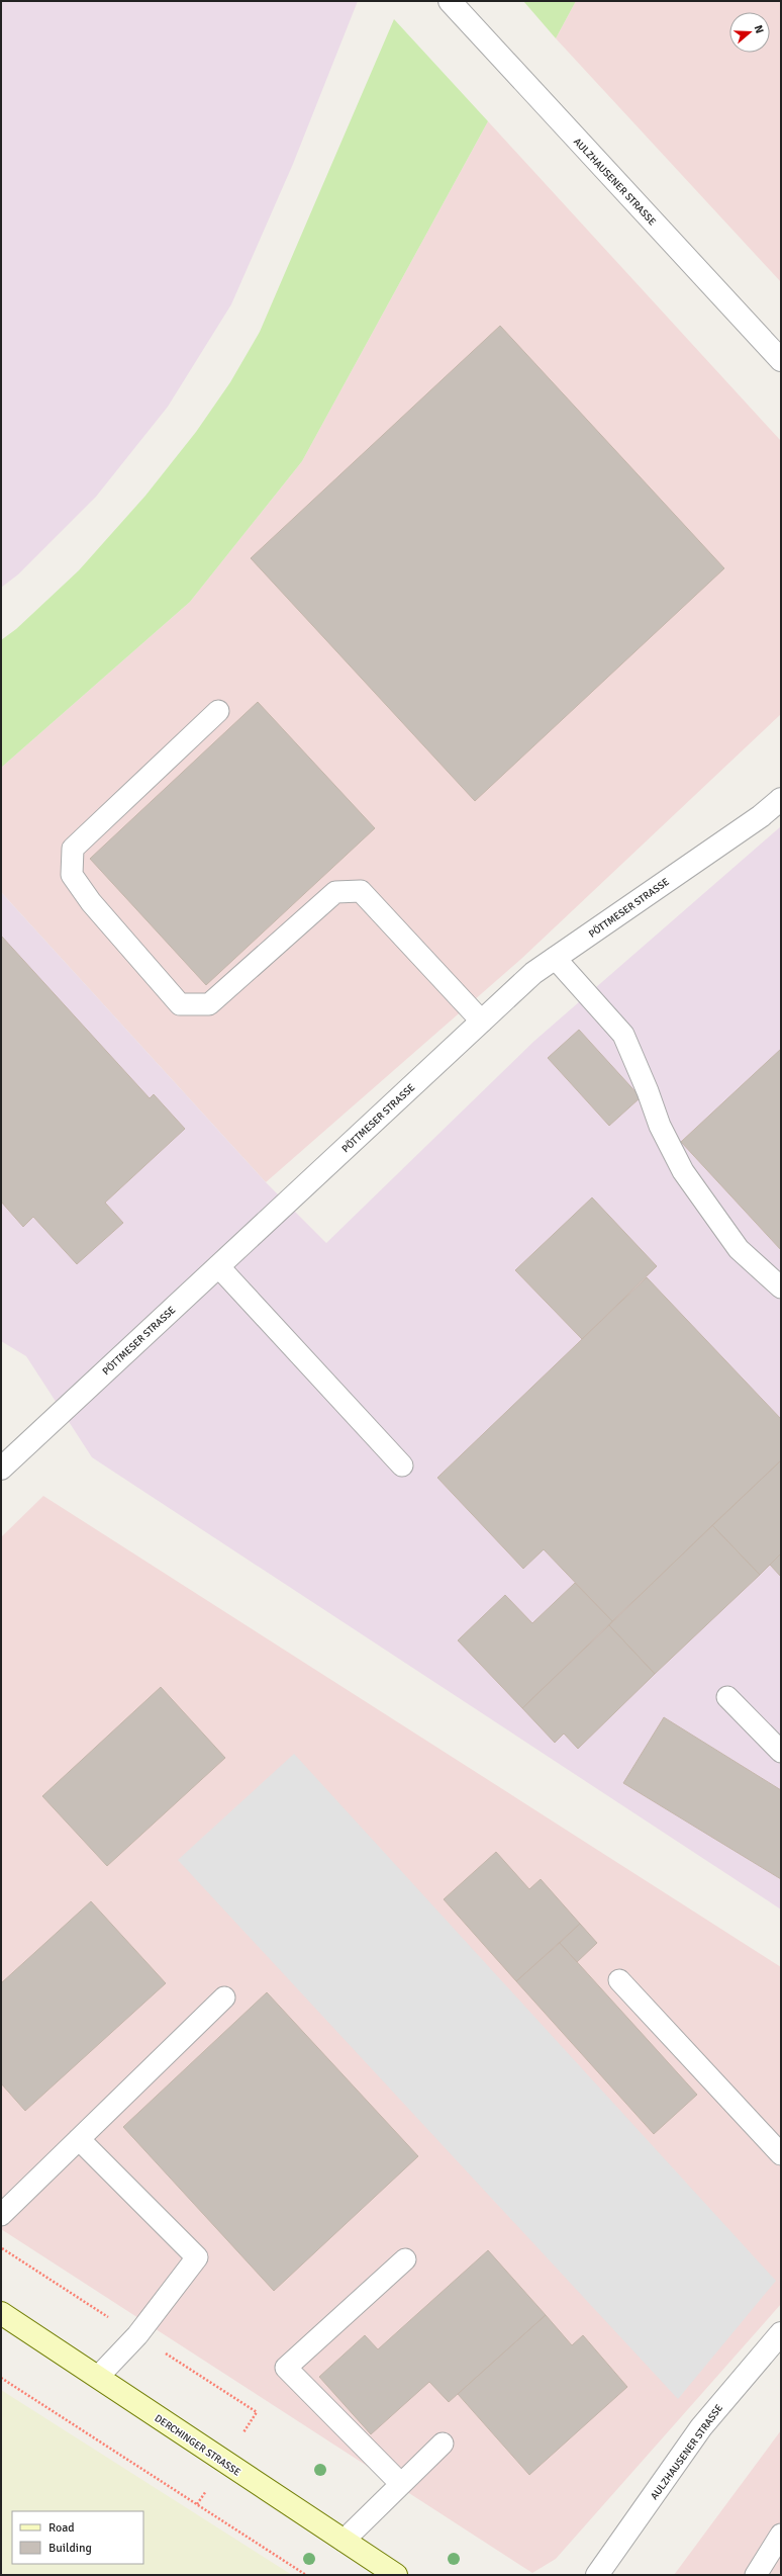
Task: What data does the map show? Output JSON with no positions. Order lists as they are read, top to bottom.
{
  "streets": {
    "main road": ["DERCHINGER STRASSE"],
    "street": ["AULZHAUSENER STRASSE", "PÖTTMESER STRASSE"]
  },
  "legend": ["Road", "Building"],
  "north": "right"
}
